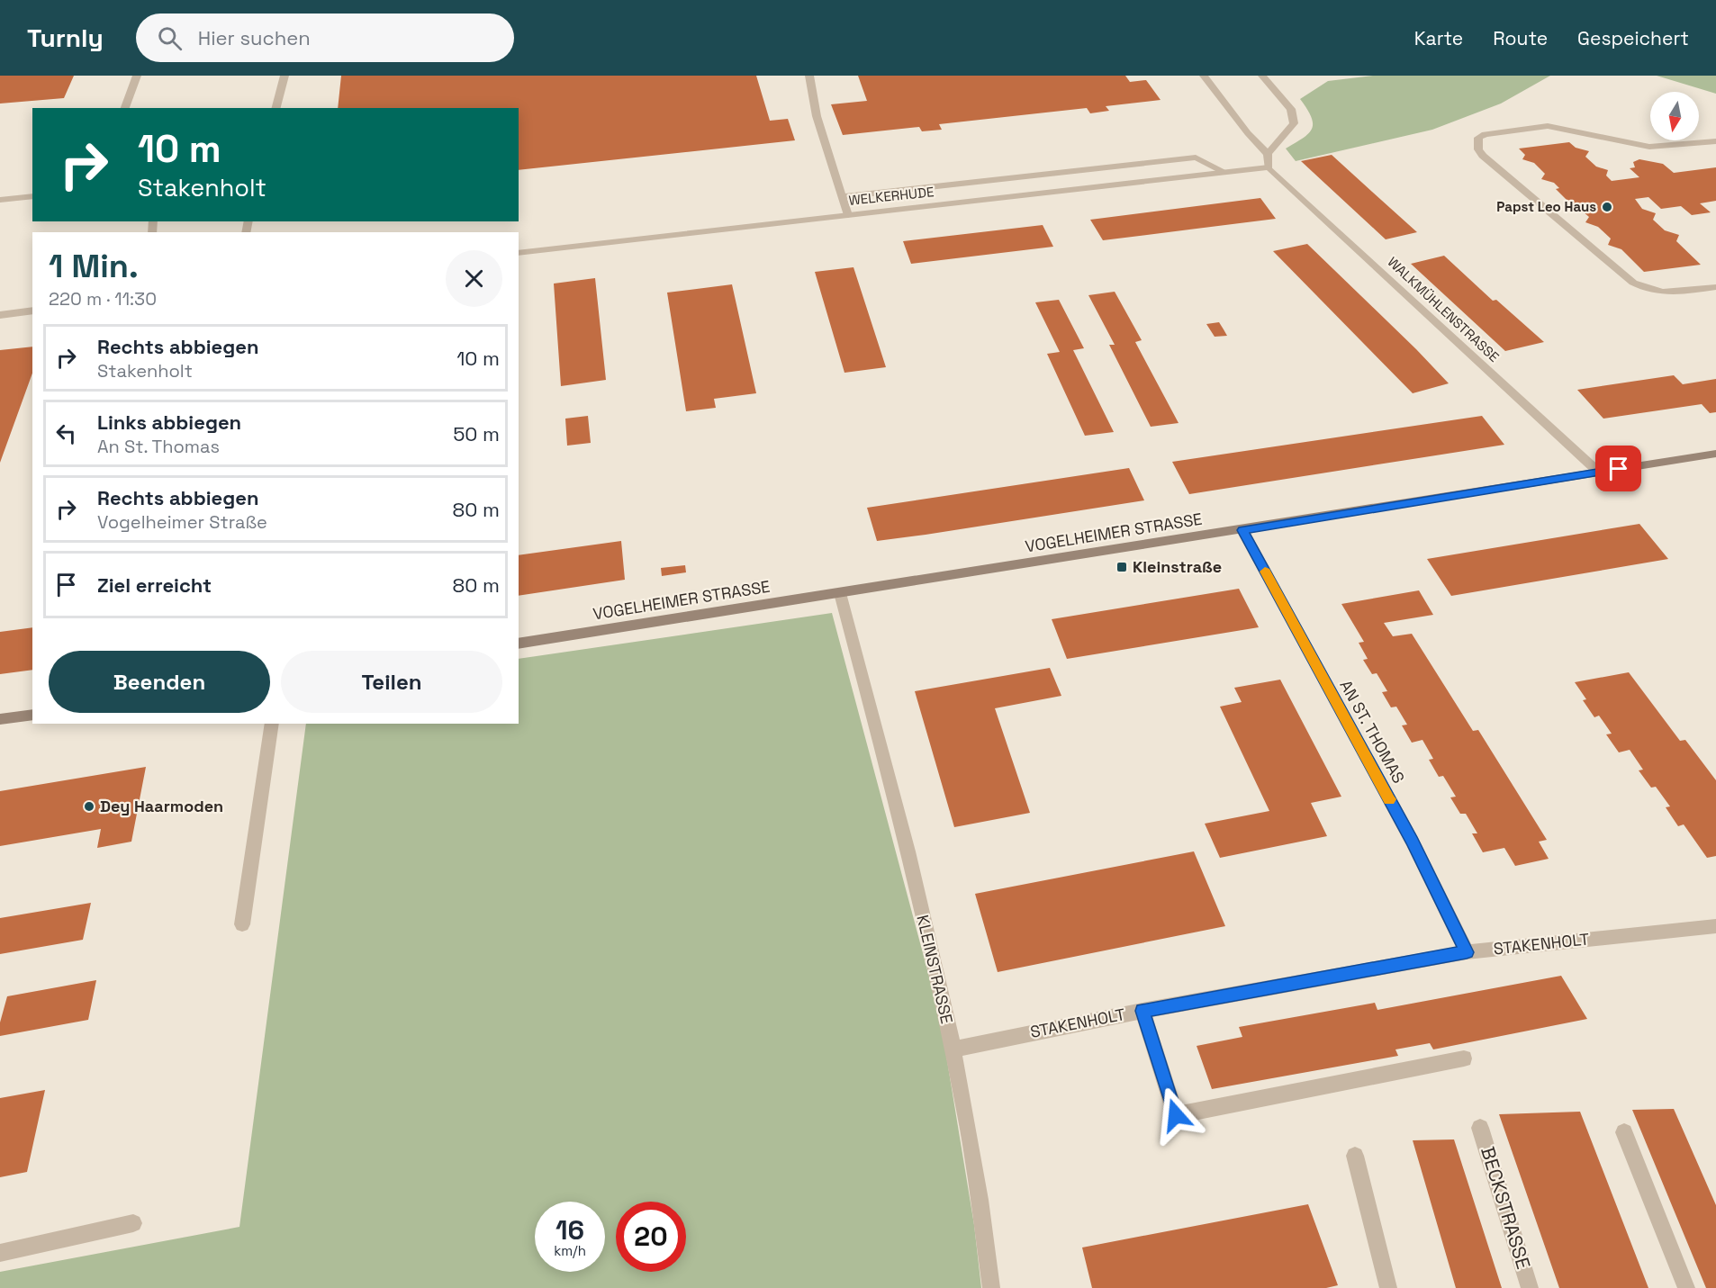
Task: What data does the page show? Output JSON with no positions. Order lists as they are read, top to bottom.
{
  "streets": {
    "main road": ["VOGELHEIMER STRASSE"],
    "street": [
      "WELKERHUDE",
      "WALKMÜHLENSTRASSE",
      "AN ST. THOMAS",
      "STAKENHOLT",
      "KLEINSTRASSE",
      "BECKSTRASSE"
    ]
  },
  "crossings": [
    ["WELKERHUDE", "WALKMÜHLENSTRASSE"],
    ["WALKMÜHLENSTRASSE", "VOGELHEIMER STRASSE"],
    ["VOGELHEIMER STRASSE", "AN ST. THOMAS"],
    ["VOGELHEIMER STRASSE", "KLEINSTRASSE"],
    ["AN ST. THOMAS", "STAKENHOLT"],
    ["STAKENHOLT", "KLEINSTRASSE"]
  ],
  "places": {
    "other": ["Papst Leo Haus", "Dey Haarmoden"],
    "transit": ["Kleinstraße"]
  },
  "north": "bottom",
  "page": {
    "header": "Turnly",
    "search": "Hier suchen",
    "nav": ["Karte", "Route", "Gespeichert"],
    "turn": ["10 m", "Stakenholt"],
    "heading": ["1 Min.", "220 m · 11:30"],
    "list": [
      {
        "name": "Rechts abbiegen",
        "note": "Stakenholt",
        "value": "10 m"
      },
      {
        "name": "Links abbiegen",
        "note": "An St. Thomas",
        "value": "50 m"
      },
      {
        "name": "Rechts abbiegen",
        "note": "Vogelheimer Straße",
        "value": "80 m"
      },
      {
        "name": "Ziel erreicht",
        "value": "80 m"
      }
    ],
    "buttons": ["Beenden", "Teilen"],
    "speed": "16 km/h",
    "limit": "20"
  }
}
